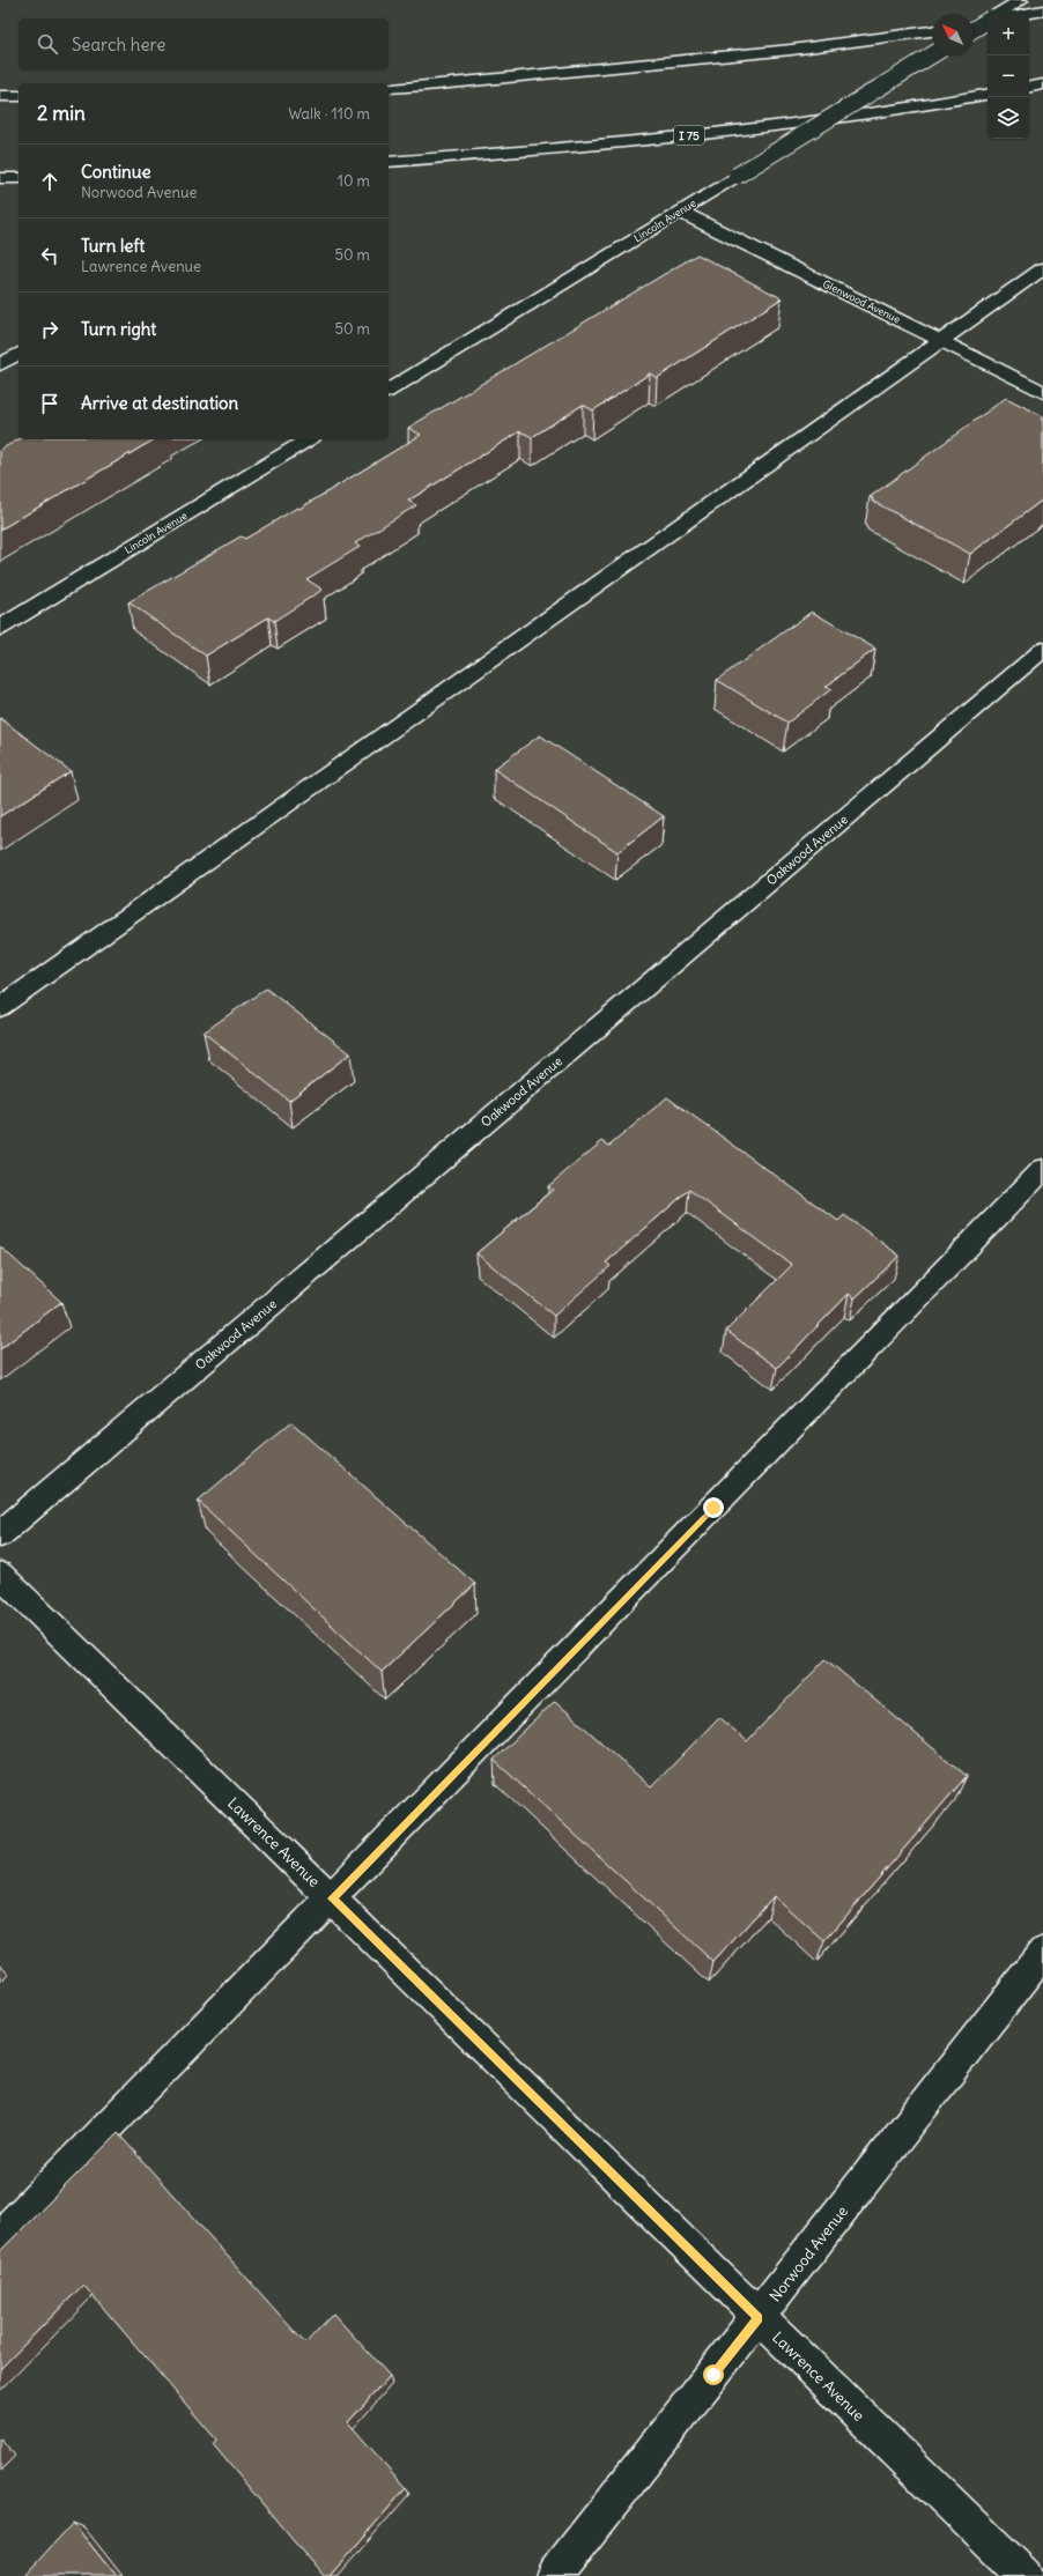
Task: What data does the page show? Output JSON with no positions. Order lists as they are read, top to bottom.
{
  "streets": {
    "main road": [
      "I 75",
      "Lincoln Avenue",
      "Glenwood Avenue",
      "Oakwood Avenue",
      "Lawrence Avenue",
      "Norwood Avenue"
    ]
  },
  "crossings": [
    ["Lincoln Avenue", "Glenwood Avenue"],
    ["Lawrence Avenue", "Norwood Avenue"]
  ],
  "north": "top left",
  "page": {
    "map_buttons": ["+", "−"],
    "search": "Search here",
    "heading": ["2 min", "Walk · 110 m"],
    "list": [
      ["Continue", "Norwood Avenue", "10 m"],
      ["Turn left", "Lawrence Avenue", "50 m"],
      ["Turn right", "50 m"],
      "Arrive at destination"
    ]
  }
}
